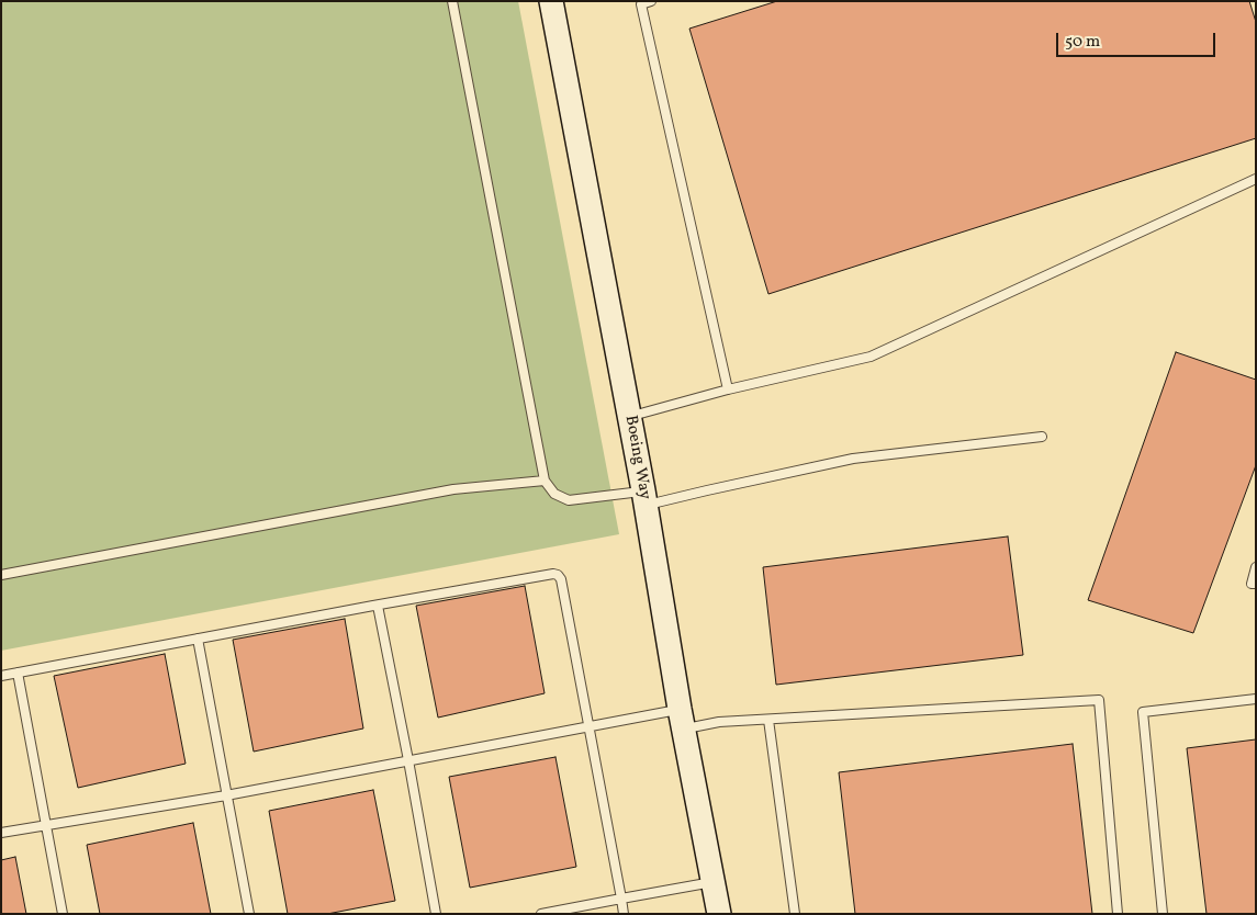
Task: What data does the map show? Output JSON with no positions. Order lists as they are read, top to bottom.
{
  "streets": {
    "street": ["Boeing Way"]
  },
  "scale_bar": "50 m"
}
